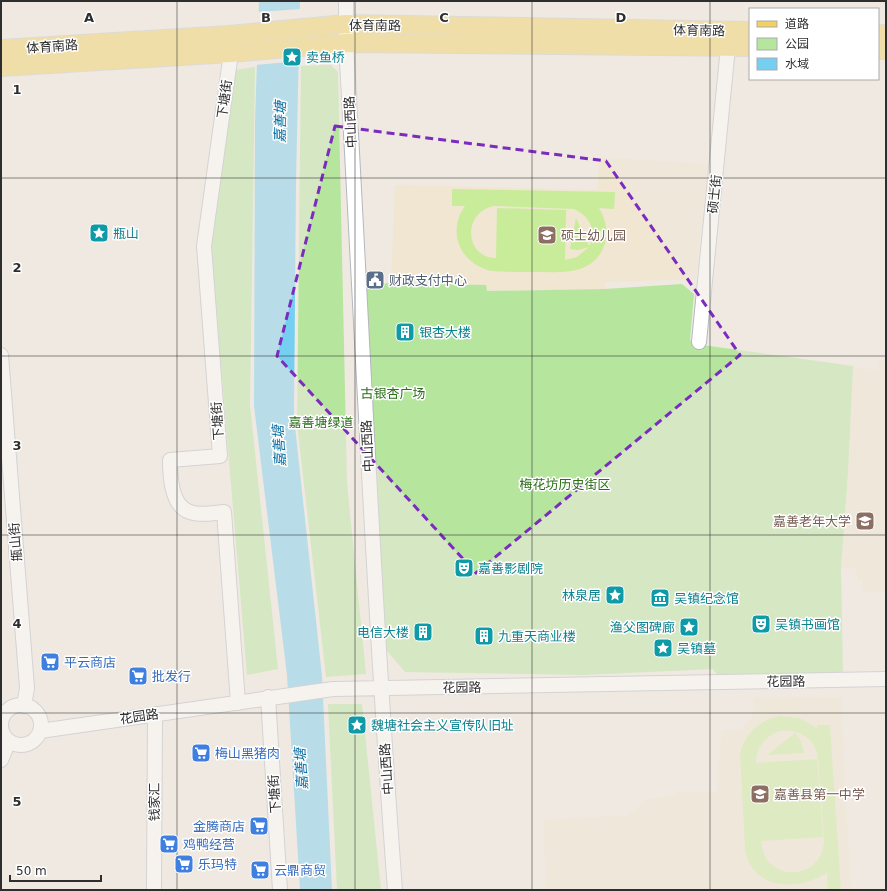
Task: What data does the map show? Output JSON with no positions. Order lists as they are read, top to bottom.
{
  "streets": {
    "main road": ["体育南路"],
    "street": [
      "下塘街",
      "中山西路",
      "硕士街",
      "甁山街",
      "花园路",
      "钱家汇"
    ]
  },
  "crossings": [
    ["体育南路", "下塘街"],
    ["体育南路", "中山西路"],
    ["体育南路", "硕士街"],
    ["下塘街", "花园路"],
    ["中山西路", "花园路"],
    ["甁山街", "花园路"],
    ["花园路", "钱家汇"]
  ],
  "water": ["嘉善塘"],
  "parks": ["古银杏广场", "嘉善塘绿道", "梅花坊历史街区"],
  "places": {
    "place": [
      "卖鱼桥",
      "瓶山",
      "林泉居",
      "渔父图碑廊",
      "吴镇墓",
      "魏塘社会主义宣传队旧址"
    ],
    "school or university": ["硕士幼儿园", "嘉善老年大学", "嘉善县第一中学"],
    "public building": ["财政支付中心"],
    "building": ["银杏大楼", "电信大楼", "九重天商业楼"],
    "theatre": ["嘉善影剧院", "吴镇书画馆"],
    "museum": ["吴镇纪念馆"],
    "supermarket": [
      "平云商店",
      "批发行",
      "梅山黑猪肉",
      "金腾商店",
      "鸡鸭经营",
      "乐玛特",
      "云鼎商贸"
    ]
  },
  "legend": ["道路", "公园", "水域"],
  "scale_bar": "50 m",
  "grid": {
    "columns": [
      "A",
      "B",
      "C",
      "D"
    ],
    "rows": [
      "1",
      "2",
      "3",
      "4",
      "5"
    ]
  }
}
